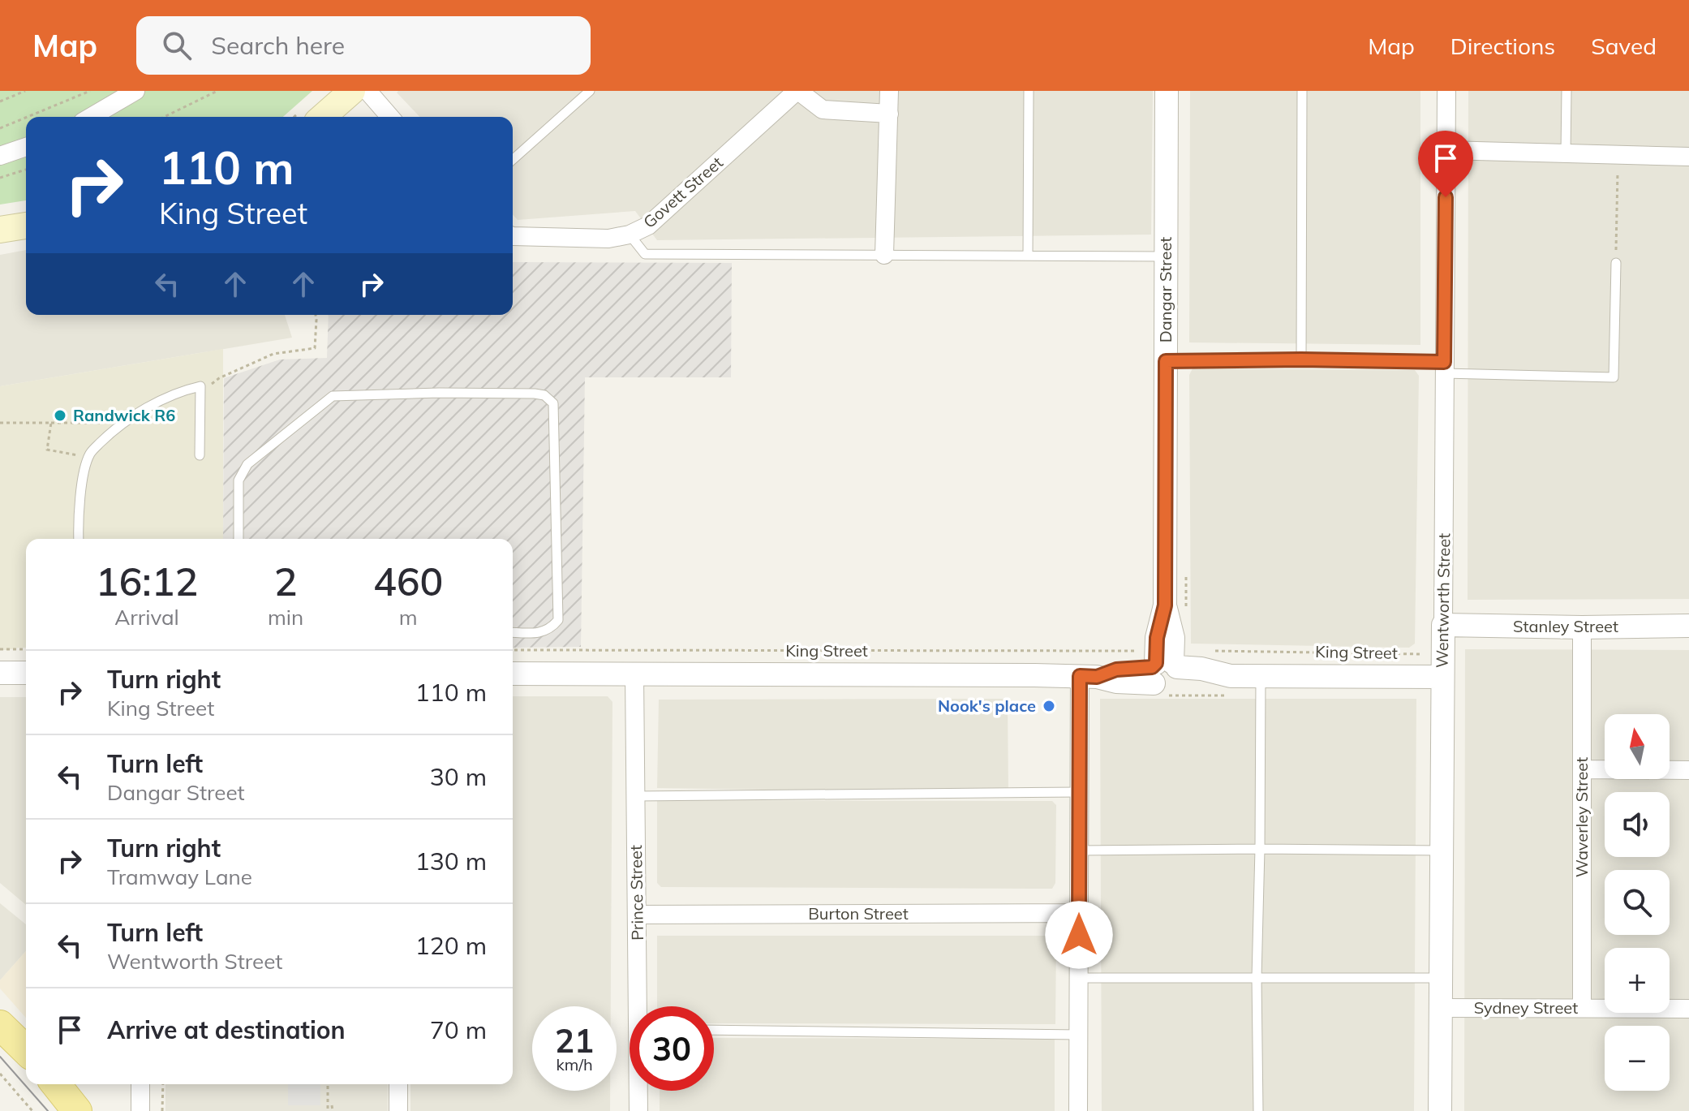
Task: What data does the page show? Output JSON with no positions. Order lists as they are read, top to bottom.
{
  "streets": {
    "street": [
      "Govett Street",
      "Dangar Street",
      "Wentworth Street",
      "Stanley Street",
      "King Street",
      "Waverley Street",
      "Prince Street",
      "Burton Street",
      "Sydney Street"
    ]
  },
  "crossings": [
    ["Dangar Street", "King Street"],
    ["Wentworth Street", "Stanley Street"],
    ["Wentworth Street", "King Street"],
    ["Wentworth Street", "Sydney Street"],
    ["Stanley Street", "Waverley Street"],
    ["King Street", "Prince Street"],
    ["Waverley Street", "Sydney Street"],
    ["Prince Street", "Burton Street"]
  ],
  "places": ["Randwick R6", "Nook's place"],
  "north": "top",
  "page": {
    "header": "Map",
    "search": "Search here",
    "nav": ["Map", "Directions", "Saved"],
    "turn": ["110 m", "King Street"],
    "eta": [
      "16:12",
      "Arrival",
      "2",
      "min",
      "460",
      "m"
    ],
    "list": [
      {
        "name": "Turn right",
        "note": "King Street",
        "value": "110 m"
      },
      {
        "name": "Turn left",
        "note": "Dangar Street",
        "value": "30 m"
      },
      {
        "name": "Turn right",
        "note": "Tramway Lane",
        "value": "130 m"
      },
      {
        "name": "Turn left",
        "note": "Wentworth Street",
        "value": "120 m"
      },
      {
        "name": "Arrive at destination",
        "value": "70 m"
      }
    ],
    "map_buttons": ["+", "−"],
    "speed": "21 km/h",
    "limit": "30"
  }
}
